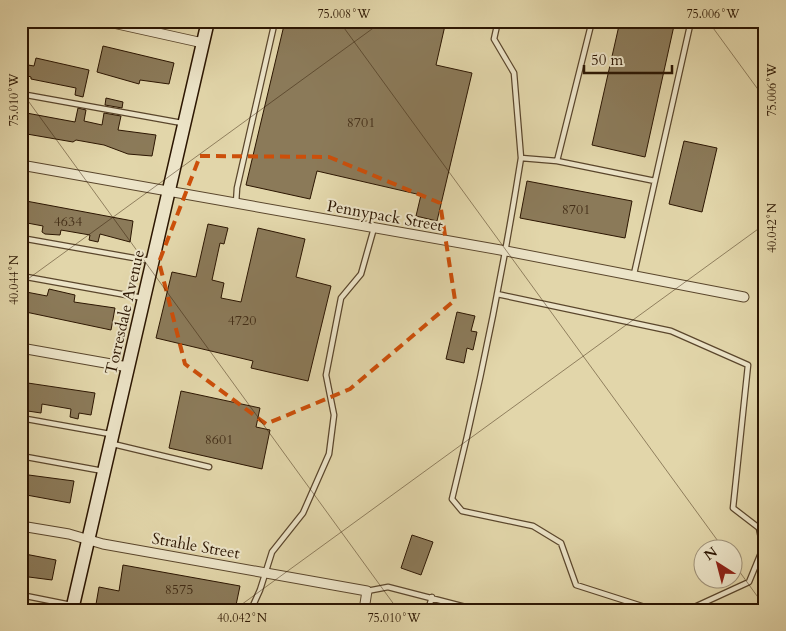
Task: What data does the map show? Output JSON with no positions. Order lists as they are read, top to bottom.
{
  "streets": {
    "street": ["Pennypack Street", "Torresdale Avenue", "Strahle Street"]
  },
  "crossings": [
    ["Pennypack Street", "Torresdale Avenue"],
    ["Torresdale Avenue", "Strahle Street"]
  ],
  "house_numbers": [
    "8701",
    "8701",
    "4634",
    "4720",
    "8601",
    "8575"
  ],
  "scale_bar": "50 m",
  "north": "top left",
  "coordinates": [
    "75.008°W",
    "75.006°W",
    "75.010°W",
    "40.042°N",
    "40.044°N"
  ]
}
